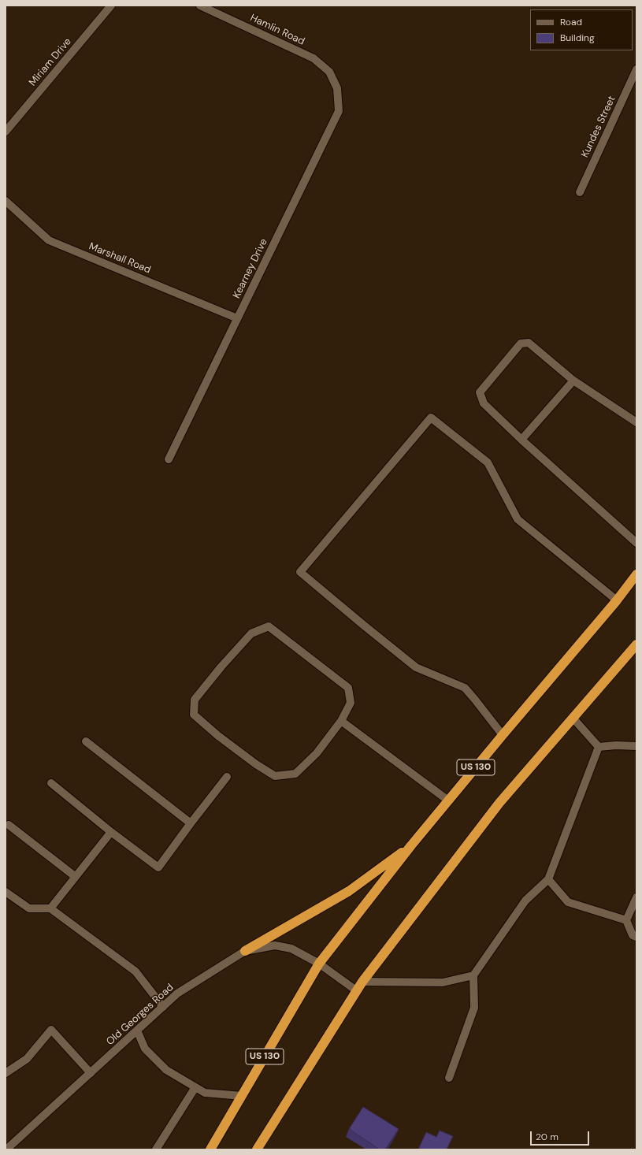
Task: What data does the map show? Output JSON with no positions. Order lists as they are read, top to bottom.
{
  "streets": {
    "highway": ["US 130"],
    "street": [
      "Hamlin Road",
      "Miriam Drive",
      "Kundes Street",
      "Marshall Road",
      "Kearney Drive",
      "Old Georges Road"
    ]
  },
  "crossings": [
    ["Hamlin Road", "Kearney Drive"],
    ["Marshall Road", "Kearney Drive"],
    ["US 130", "Old Georges Road"]
  ],
  "legend": ["Road", "Building"],
  "scale_bar": "20 m"
}
